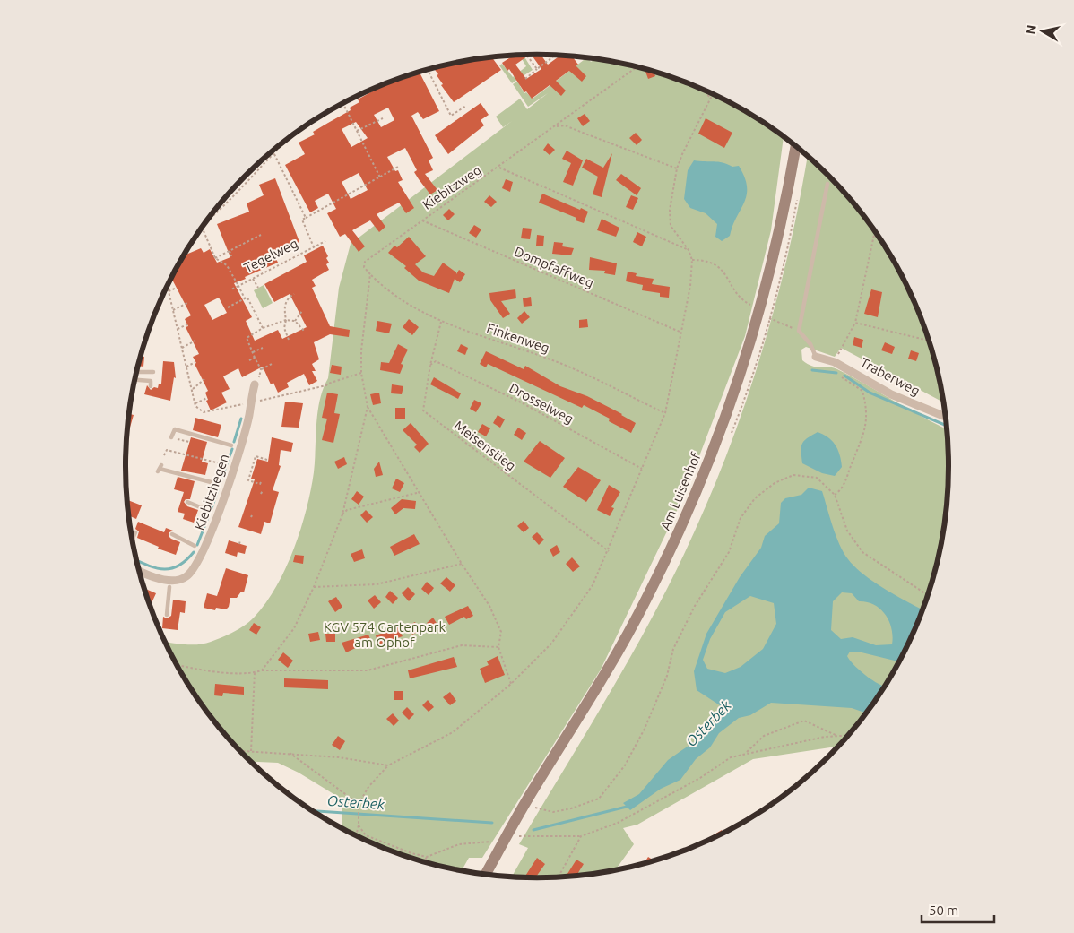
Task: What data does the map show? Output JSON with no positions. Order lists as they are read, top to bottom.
{
  "streets": {
    "main road": ["Am Luisenhof"],
    "street": ["Traberweg", "Kiebitzhegen"],
    "path": [
      "Kiebitzweg",
      "Tegelweg",
      "Dompfaffweg",
      "Finkenweg",
      "Drosselweg",
      "Meisenstieg"
    ]
  },
  "crossings": [
    ["Kiebitzweg", "Dompfaffweg"],
    ["Kiebitzweg", "Finkenweg"],
    ["Finkenweg", "Meisenstieg"],
    ["Drosselweg", "Meisenstieg"]
  ],
  "water": ["Osterbek"],
  "parks": ["KGV 574 Gartenpark am Ophof"],
  "scale_bar": "50 m",
  "north": "left"
}
